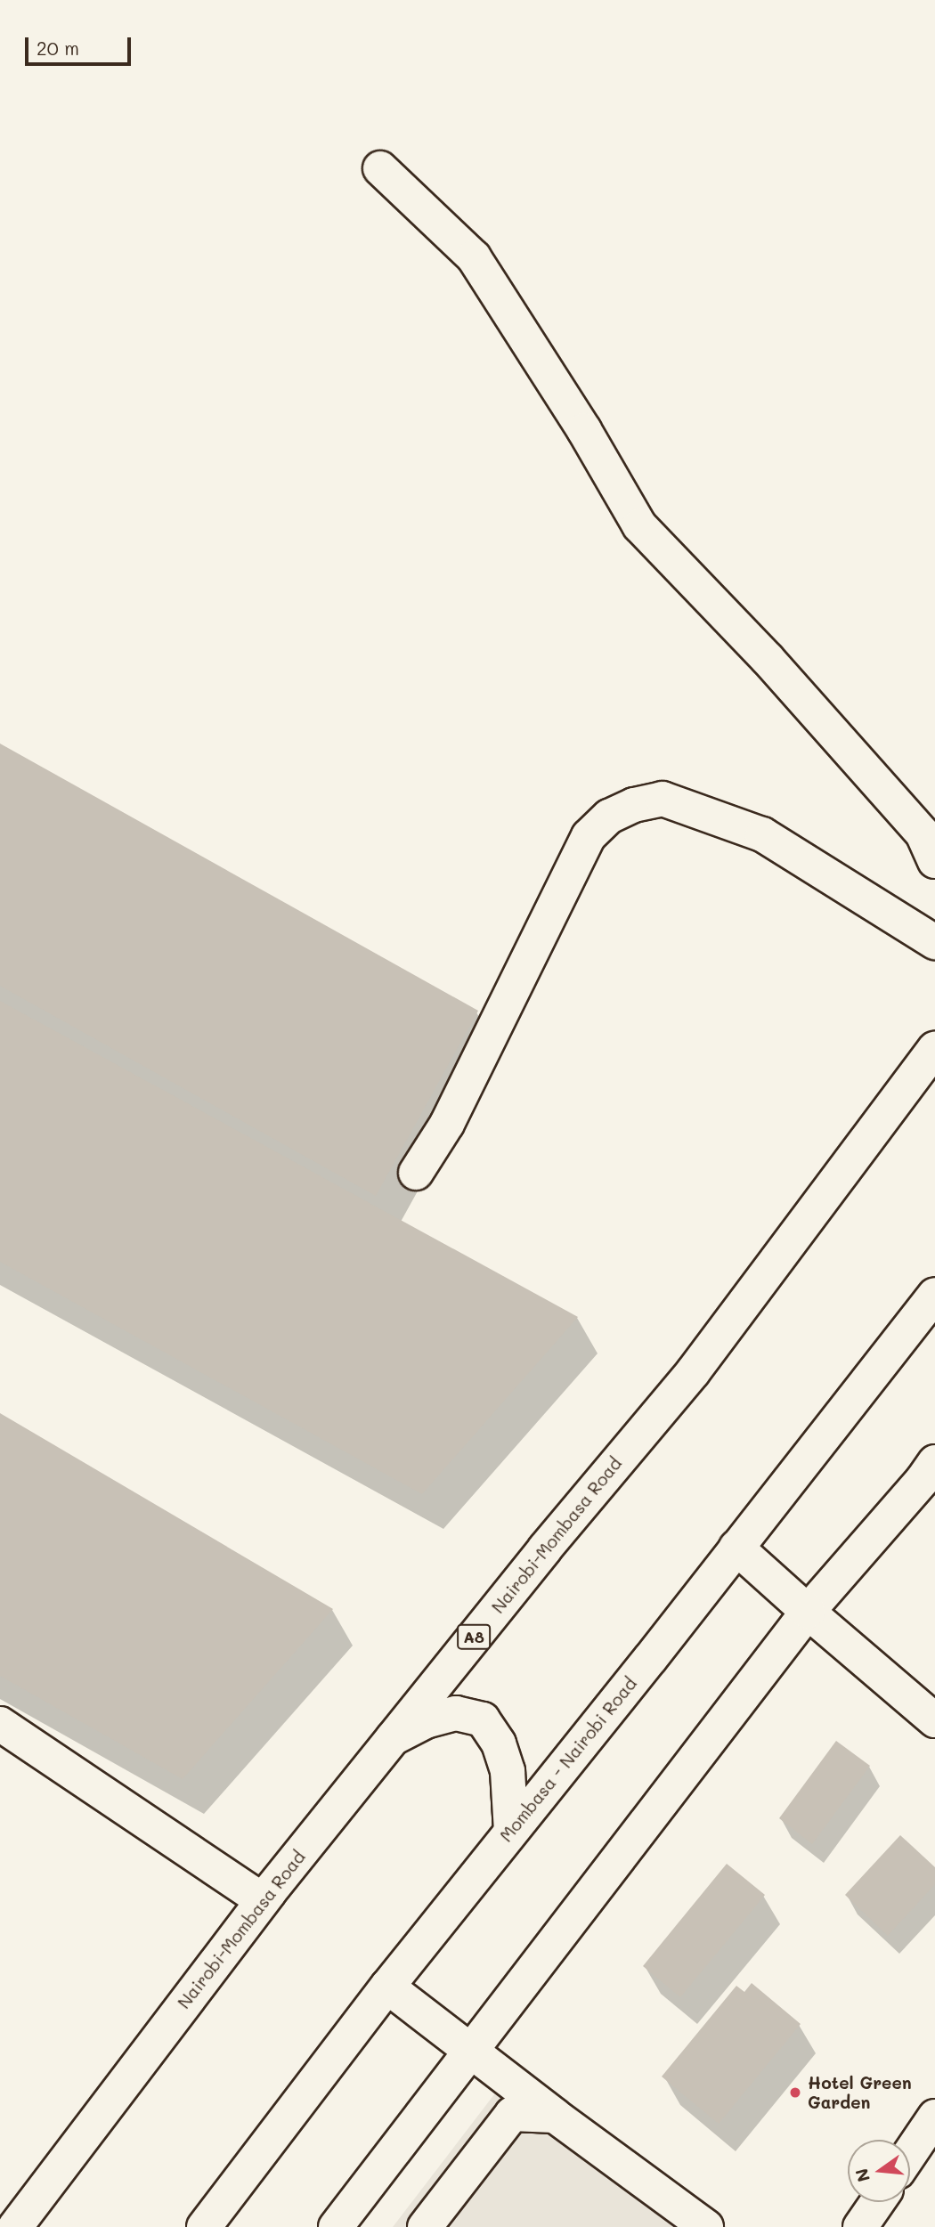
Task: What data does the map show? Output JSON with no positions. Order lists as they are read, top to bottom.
{
  "streets": {
    "main road": ["Nairobi-Mombasa Road", "A8", "Mombasa - Nairobi Road"]
  },
  "places": ["Hotel Green Garden"],
  "scale_bar": "20 m",
  "north": "left"
}
